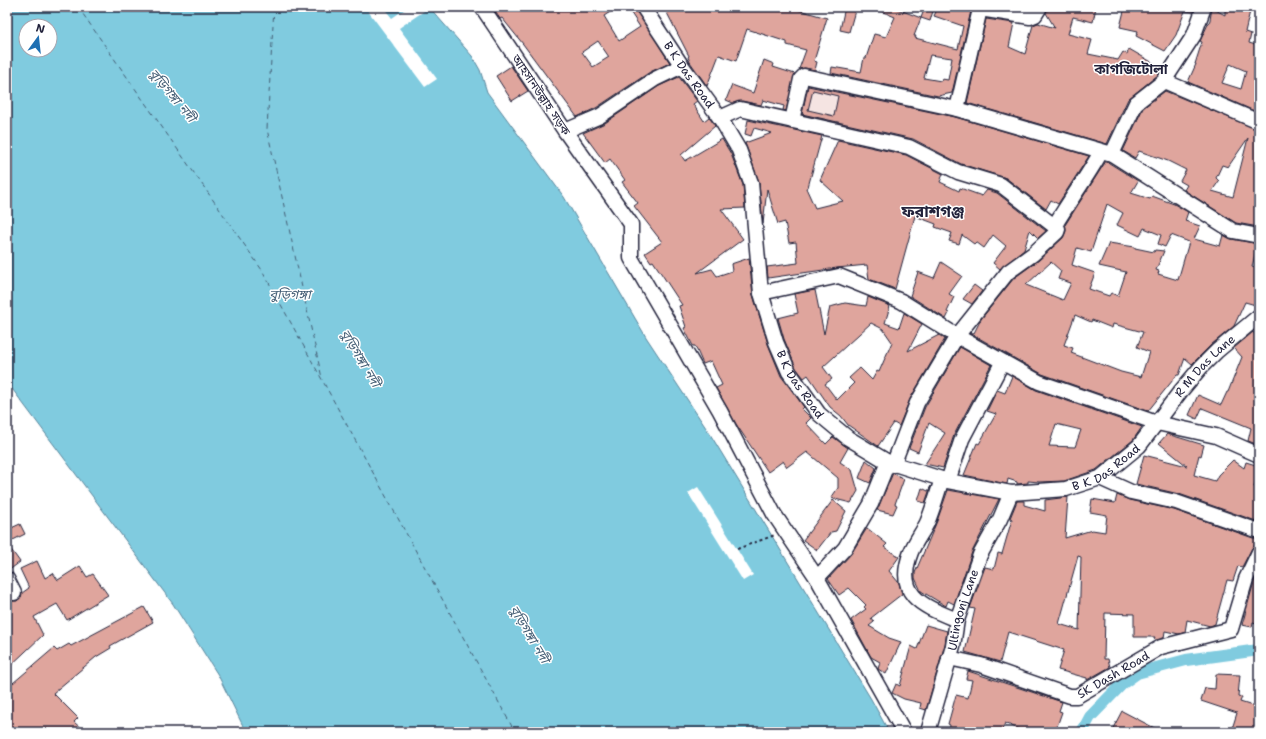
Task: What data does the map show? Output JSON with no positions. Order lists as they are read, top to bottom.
{
  "streets": {
    "street": [
      "B K Das Road",
      "আহসানউল্লাহ সড়ক",
      "R M Das Lane",
      "Ultingonj Lane",
      "SK Dash Road"
    ]
  },
  "crossings": [
    ["B K Das Road", "R M Das Lane"],
    ["B K Das Road", "Ultingonj Lane"],
    ["Ultingonj Lane", "SK Dash Road"]
  ],
  "districts": ["কাগজিটোলা", "ফরাশগঞ্জ"],
  "water": ["বুড়িগঙ্গা নদী", "বুড়িগঙ্গা"],
  "north": "top"
}
